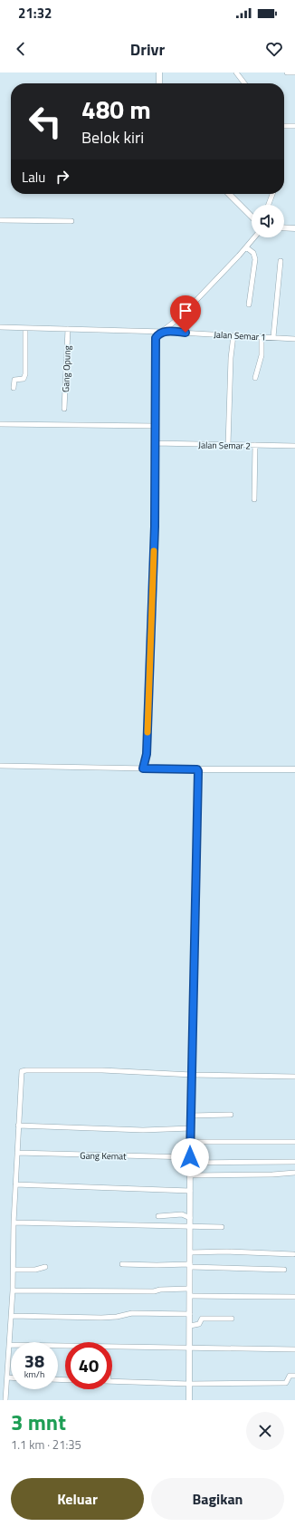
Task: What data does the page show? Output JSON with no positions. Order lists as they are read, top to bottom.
{
  "streets": {
    "street": [
      "Jalan Semar 1",
      "Gang Opung",
      "Jalan Semar 2",
      "Gang Kemat"
    ]
  },
  "crossings": [
    ["Jalan Semar 1", "Gang Opung"]
  ],
  "page": {
    "status": "21:32",
    "header": "Drivr",
    "turn": ["480 m", "Belok kiri"],
    "then": "Lalu",
    "speed": "38 km/h",
    "limit": "40",
    "heading": ["3 mnt", "1.1 km · 21:35"],
    "buttons": ["Keluar", "Bagikan"]
  }
}
